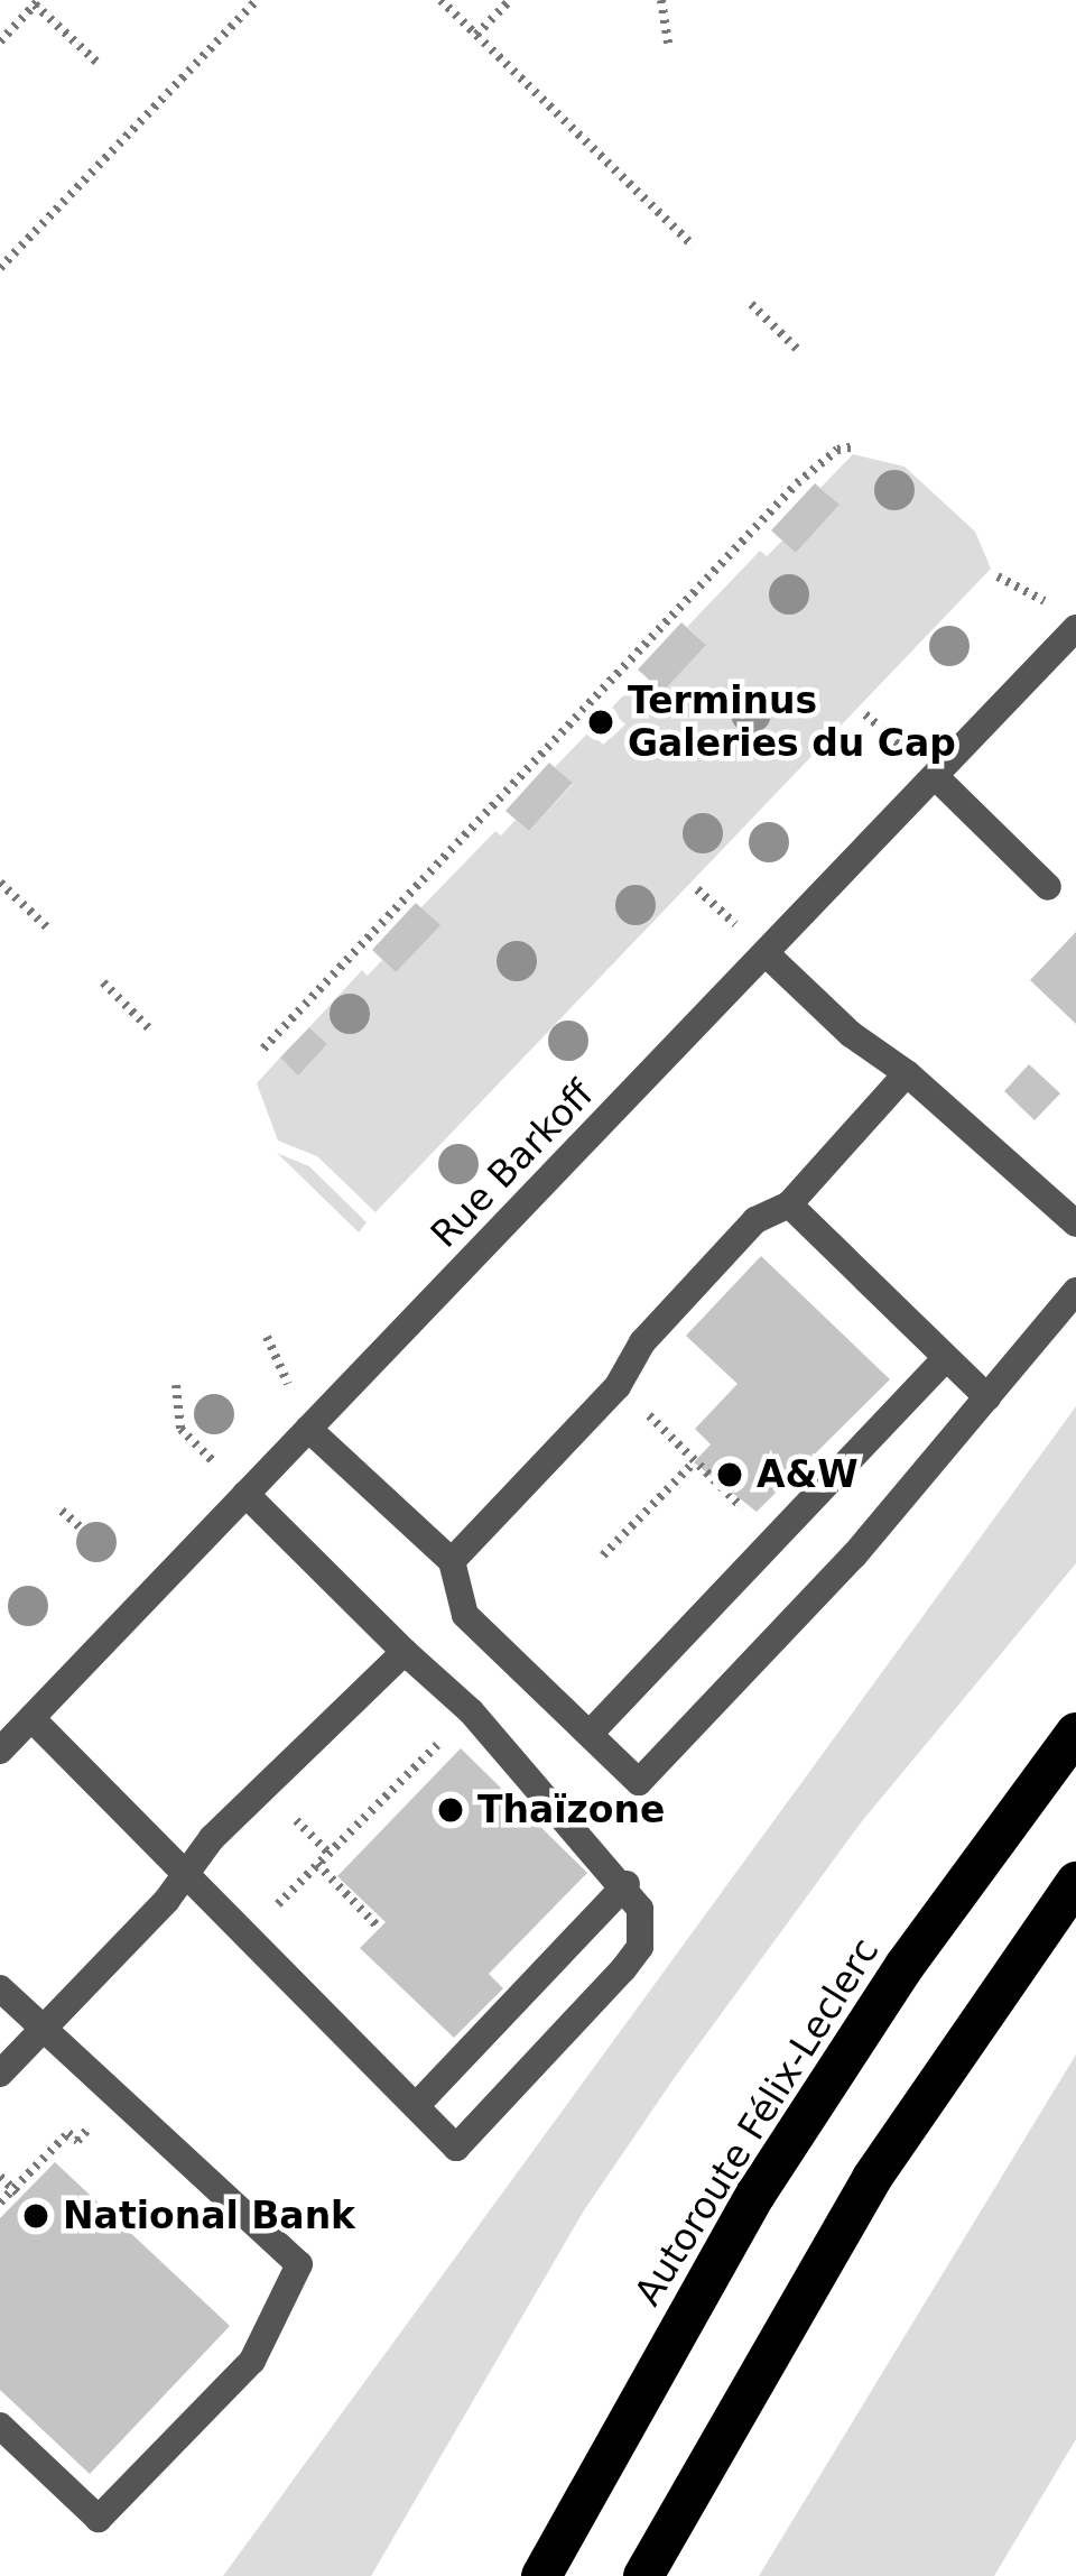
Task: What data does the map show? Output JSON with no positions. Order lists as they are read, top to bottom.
{
  "streets": {
    "highway": ["Autoroute Félix-Leclerc"],
    "street": ["Rue Barkoff"]
  },
  "places": [
    "Terminus Galeries du Cap",
    "A&W",
    "Thaïzone",
    "National Bank"
  ]
}
